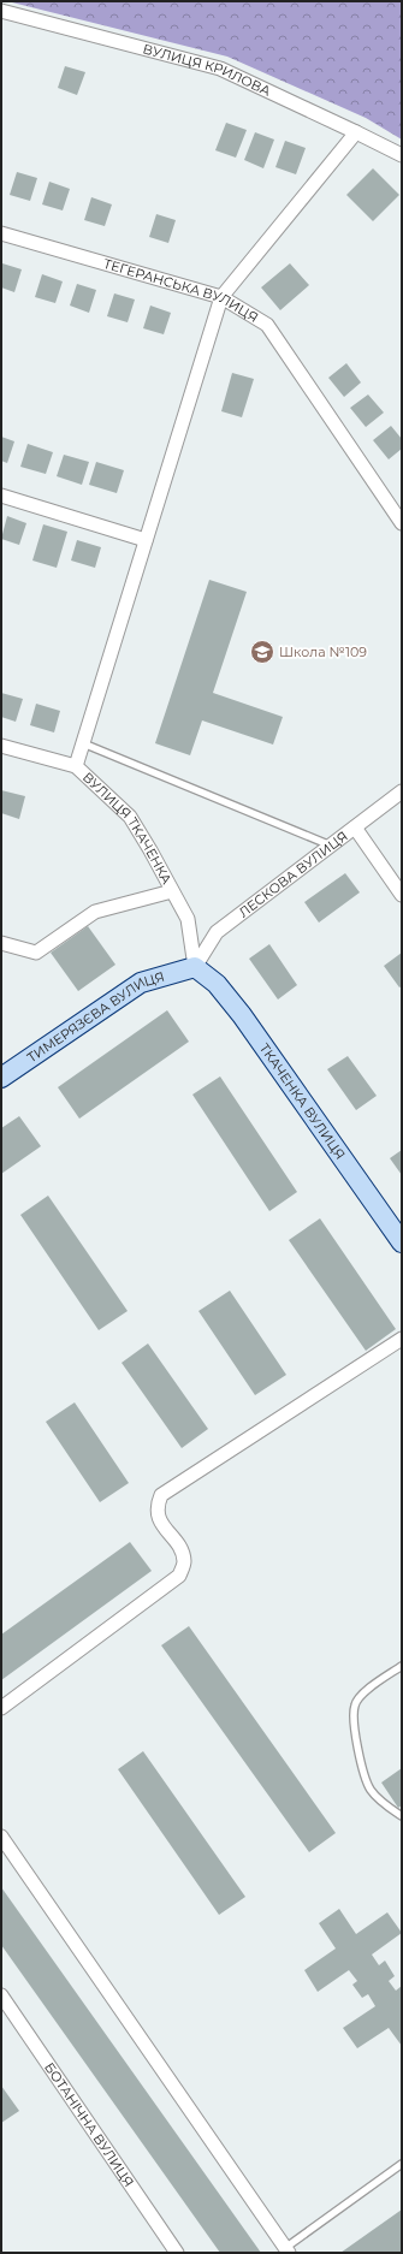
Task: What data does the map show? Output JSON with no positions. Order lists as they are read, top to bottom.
{
  "streets": {
    "street": [
      "ВУЛИЦЯ КРИЛОВА",
      "ТЕГЕРАНСЬКА ВУЛИЦЯ",
      "ВУЛИЦЯ ТКАЧЕНКА",
      "ЛЕСКОВА ВУЛИЦЯ",
      "ТИМЕРЯЗЄВА ВУЛИЦЯ",
      "ТКАЧЕНКА ВУЛИЦЯ",
      "БОТАНІЧНА ВУЛИЦЯ"
    ]
  },
  "crossings": [
    ["ВУЛИЦЯ ТКАЧЕНКА", "ЛЕСКОВА ВУЛИЦЯ"],
    ["ВУЛИЦЯ ТКАЧЕНКА", "ТИМЕРЯЗЄВА ВУЛИЦЯ"],
    ["ВУЛИЦЯ ТКАЧЕНКА", "ТКАЧЕНКА ВУЛИЦЯ"],
    ["ЛЕСКОВА ВУЛИЦЯ", "ТИМЕРЯЗЄВА ВУЛИЦЯ"],
    ["ЛЕСКОВА ВУЛИЦЯ", "ТКАЧЕНКА ВУЛИЦЯ"],
    ["ТИМЕРЯЗЄВА ВУЛИЦЯ", "ТКАЧЕНКА ВУЛИЦЯ"]
  ],
  "places": {
    "school or university": ["Школа №109"]
  }
}
